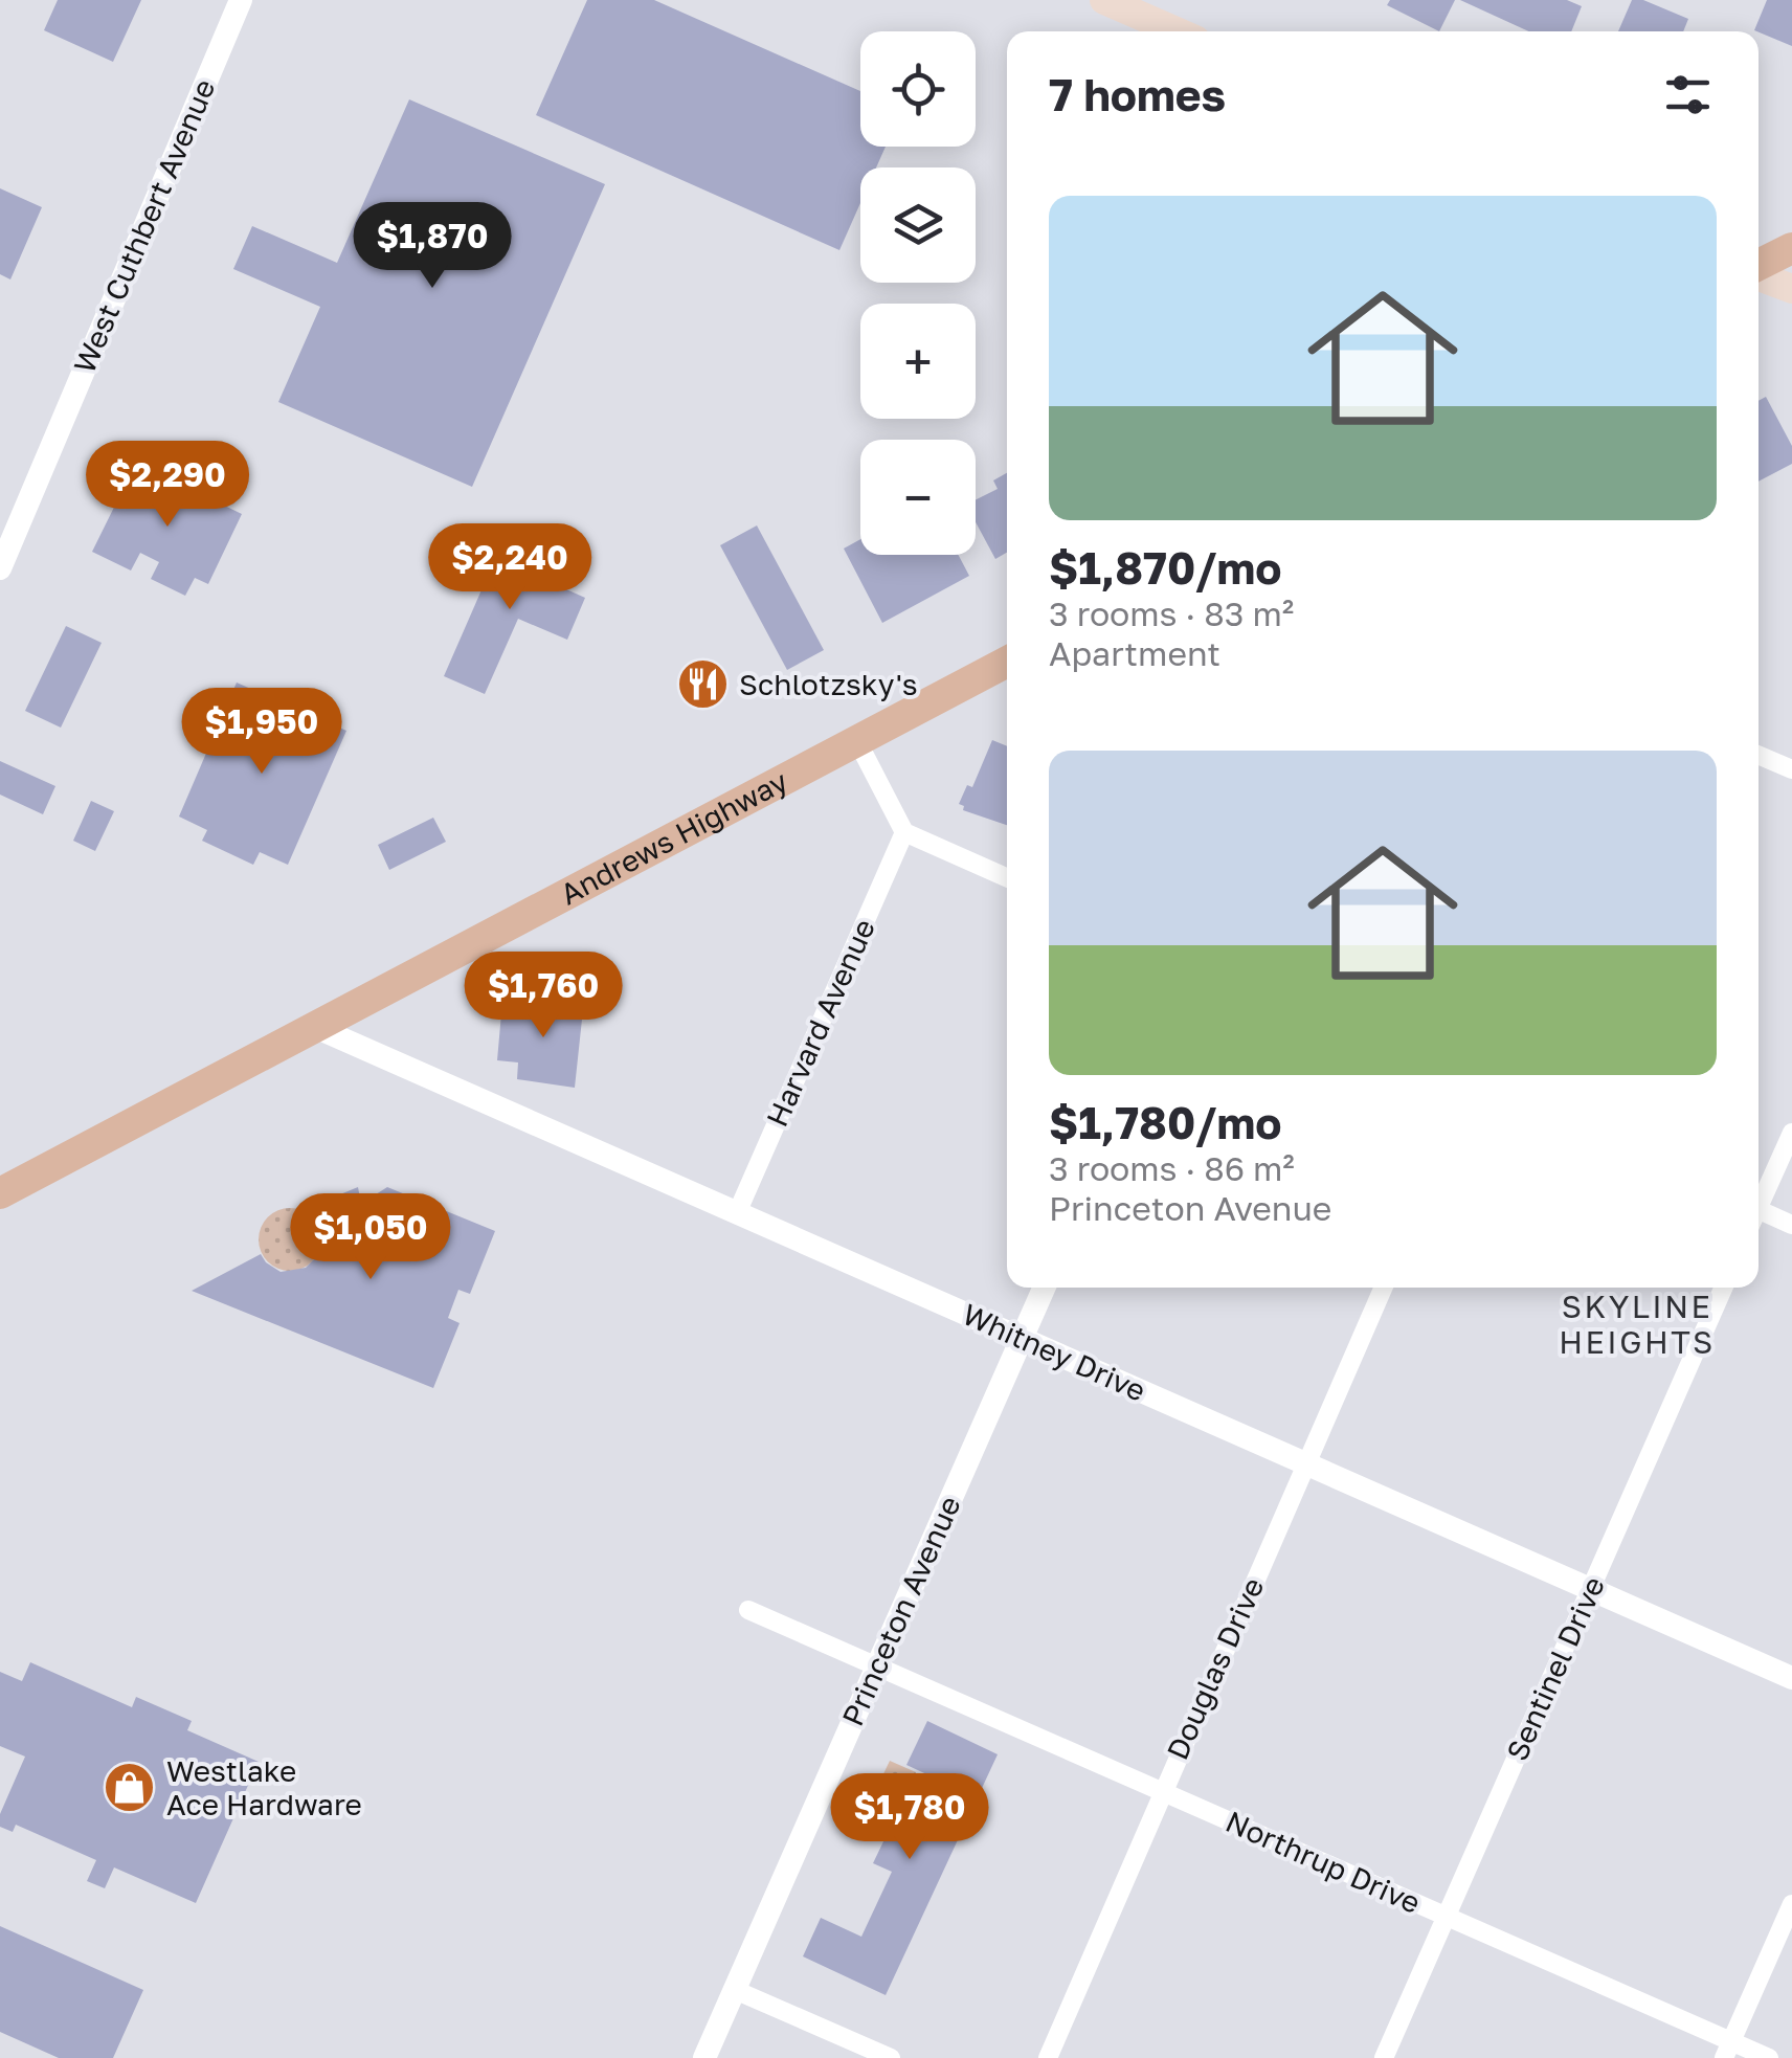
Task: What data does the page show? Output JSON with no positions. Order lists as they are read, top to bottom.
{
  "streets": {
    "main road": ["Andrews Highway"],
    "street": [
      "West Cuthbert Avenue",
      "Harvard Avenue",
      "Whitney Drive",
      "Princeton Avenue",
      "Douglas Drive",
      "Sentinel Drive",
      "Northrup Drive"
    ]
  },
  "crossings": [
    ["Andrews Highway", "Whitney Drive"],
    ["Harvard Avenue", "Whitney Drive"],
    ["Whitney Drive", "Princeton Avenue"],
    ["Whitney Drive", "Douglas Drive"],
    ["Whitney Drive", "Sentinel Drive"],
    ["Princeton Avenue", "Northrup Drive"],
    ["Douglas Drive", "Northrup Drive"],
    ["Sentinel Drive", "Northrup Drive"]
  ],
  "districts": ["SKYLINE HEIGHTS"],
  "places": {
    "restaurant": ["Schlotzsky's"],
    "shop": ["Westlake Ace Hardware"]
  },
  "page": {
    "map_buttons": ["+", "−"],
    "heading": "7 homes",
    "list": [
      {
        "name": "$1,870/mo",
        "note": "3 rooms · 83 m² · Apartment"
      },
      {
        "name": "$1,780/mo",
        "note": "3 rooms · 86 m² · Princeton Avenue"
      }
    ],
    "price": [
      "$1,870",
      "$2,290",
      "$2,240",
      "$1,950",
      "$1,760",
      "$1,050",
      "$1,780"
    ]
  }
}
